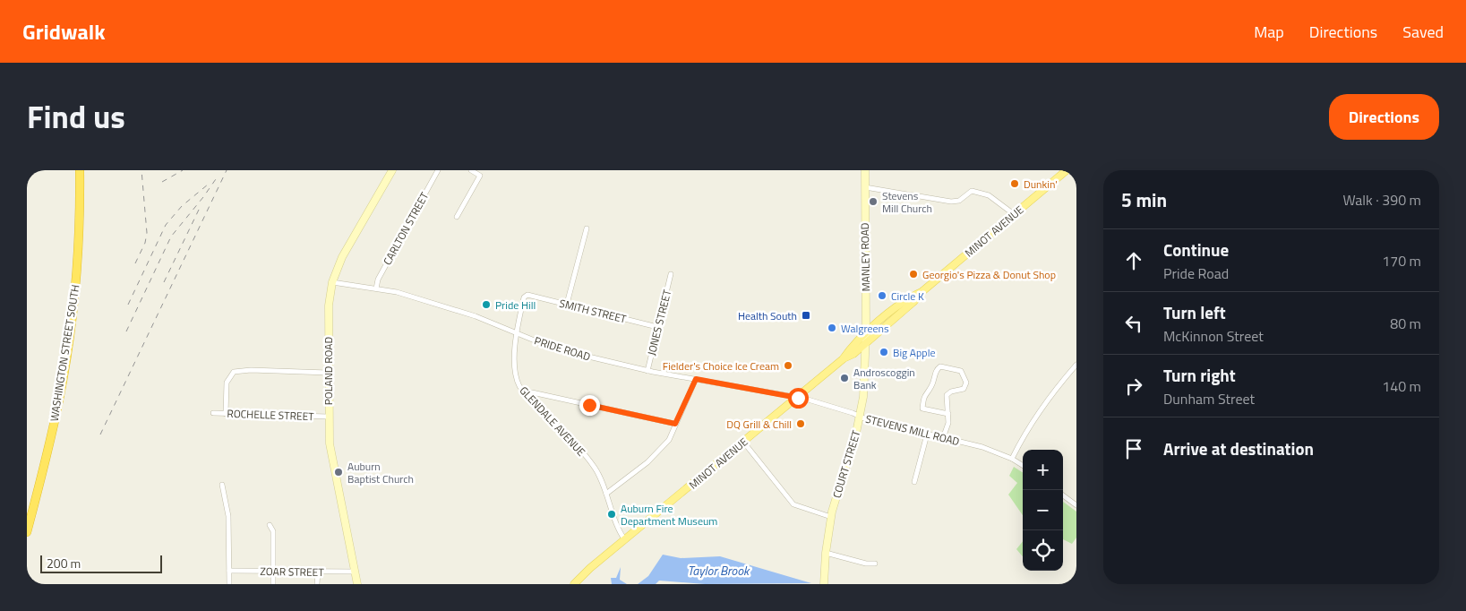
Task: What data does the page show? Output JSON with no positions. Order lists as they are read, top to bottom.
{
  "streets": {
    "highway": ["WASHINGTON STREET SOUTH"],
    "main road": ["MINOT AVENUE"],
    "street": [
      "CARLTON STREET",
      "MANLEY ROAD",
      "SMITH STREET",
      "JONES STREET",
      "PRIDE ROAD",
      "POLAND ROAD",
      "ROCHELLE STREET",
      "GLENDALE AVENUE",
      "STEVENS MILL ROAD",
      "COURT STREET",
      "ZOAR STREET"
    ]
  },
  "crossings": [
    ["CARLTON STREET", "PRIDE ROAD"],
    ["MINOT AVENUE", "MANLEY ROAD"],
    ["MINOT AVENUE", "PRIDE ROAD"],
    ["MINOT AVENUE", "GLENDALE AVENUE"],
    ["MINOT AVENUE", "STEVENS MILL ROAD"],
    ["MINOT AVENUE", "COURT STREET"],
    ["MANLEY ROAD", "COURT STREET"],
    ["SMITH STREET", "JONES STREET"],
    ["SMITH STREET", "GLENDALE AVENUE"],
    ["JONES STREET", "PRIDE ROAD"],
    ["PRIDE ROAD", "POLAND ROAD"],
    ["PRIDE ROAD", "GLENDALE AVENUE"],
    ["PRIDE ROAD", "STEVENS MILL ROAD"],
    ["POLAND ROAD", "ROCHELLE STREET"],
    ["POLAND ROAD", "ZOAR STREET"],
    ["STEVENS MILL ROAD", "COURT STREET"]
  ],
  "water": ["Taylor Brook"],
  "places": {
    "other": [
      "Dunkin'",
      "Stevens Mill Church",
      "Georgio's Pizza & Donut Shop",
      "Circle K",
      "Pride Hill",
      "Walgreens",
      "Big Apple",
      "Fielder's Choice Ice Cream",
      "Androscoggin Bank",
      "DQ Grill & Chill",
      "Auburn Baptist Church",
      "Auburn Fire Department Museum"
    ],
    "transit": ["Health South"]
  },
  "scale_bar": "200 m",
  "page": {
    "header": "Gridwalk",
    "nav": ["Map", "Directions", "Saved"],
    "title": "Find us",
    "buttons": "Directions",
    "heading": ["5 min", "Walk · 390 m"],
    "list": [
      ["Continue", "Pride Road", "170 m"],
      ["Turn left", "McKinnon Street", "80 m"],
      ["Turn right", "Dunham Street", "140 m"],
      "Arrive at destination"
    ],
    "map_buttons": ["+", "−"],
    "scale": "200 m"
  }
}
